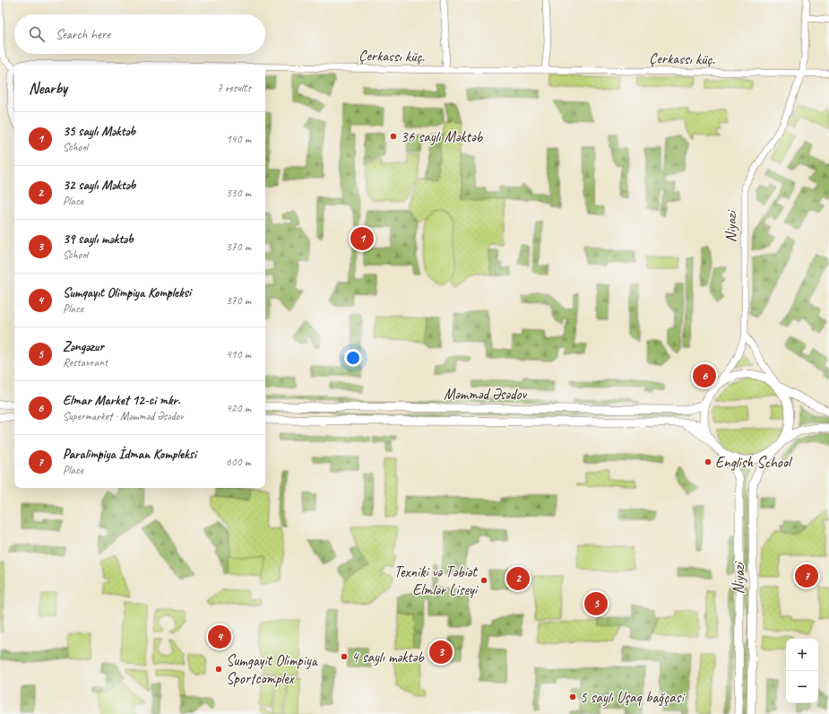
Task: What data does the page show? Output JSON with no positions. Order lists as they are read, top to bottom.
{
  "streets": {
    "main road": ["Niyazi", "Məmməd Əsədov"],
    "street": ["Çerkassı küç."]
  },
  "crossings": [
    ["Çerkassı küç.", "Niyazi"],
    ["Niyazi", "Məmməd Əsədov"]
  ],
  "places": [
    "36 saylı Məktəb",
    "English School",
    "Texniki və Təbiət Elmlər Liseyi",
    "4 saylı məktəb",
    "Sumgayit Olimpiya Sportcomplex",
    "5 saylı Uşaq bağçasi"
  ],
  "page": {
    "search": "Search here",
    "heading": ["Nearby", "7 results"],
    "list": [
      {
        "mark": "1",
        "name": "35 saylı Məktəb",
        "note": "School",
        "value": "140 m"
      },
      {
        "mark": "2",
        "name": "32 saylı Məktəb",
        "note": "Place",
        "value": "330 m"
      },
      {
        "mark": "3",
        "name": "39 saylı məktəb",
        "note": "School",
        "value": "370 m"
      },
      {
        "mark": "4",
        "name": "Sumqayıt Olimpiya Kompleksi",
        "note": "Place",
        "value": "370 m"
      },
      {
        "mark": "5",
        "name": "Zəngəzur",
        "note": "Restaurant",
        "value": "410 m"
      },
      {
        "mark": "6",
        "name": "Elmar Market 12-ci mkr.",
        "note": "Supermarket · Məmməd Əsədov",
        "value": "420 m"
      },
      {
        "mark": "7",
        "name": "Paralimpiya İdman Kompleksi",
        "note": "Place",
        "value": "600 m"
      }
    ],
    "pins": [
      "1",
      "6",
      "7",
      "2",
      "5",
      "4",
      "3"
    ],
    "map_buttons": ["+", "−"]
  }
}
